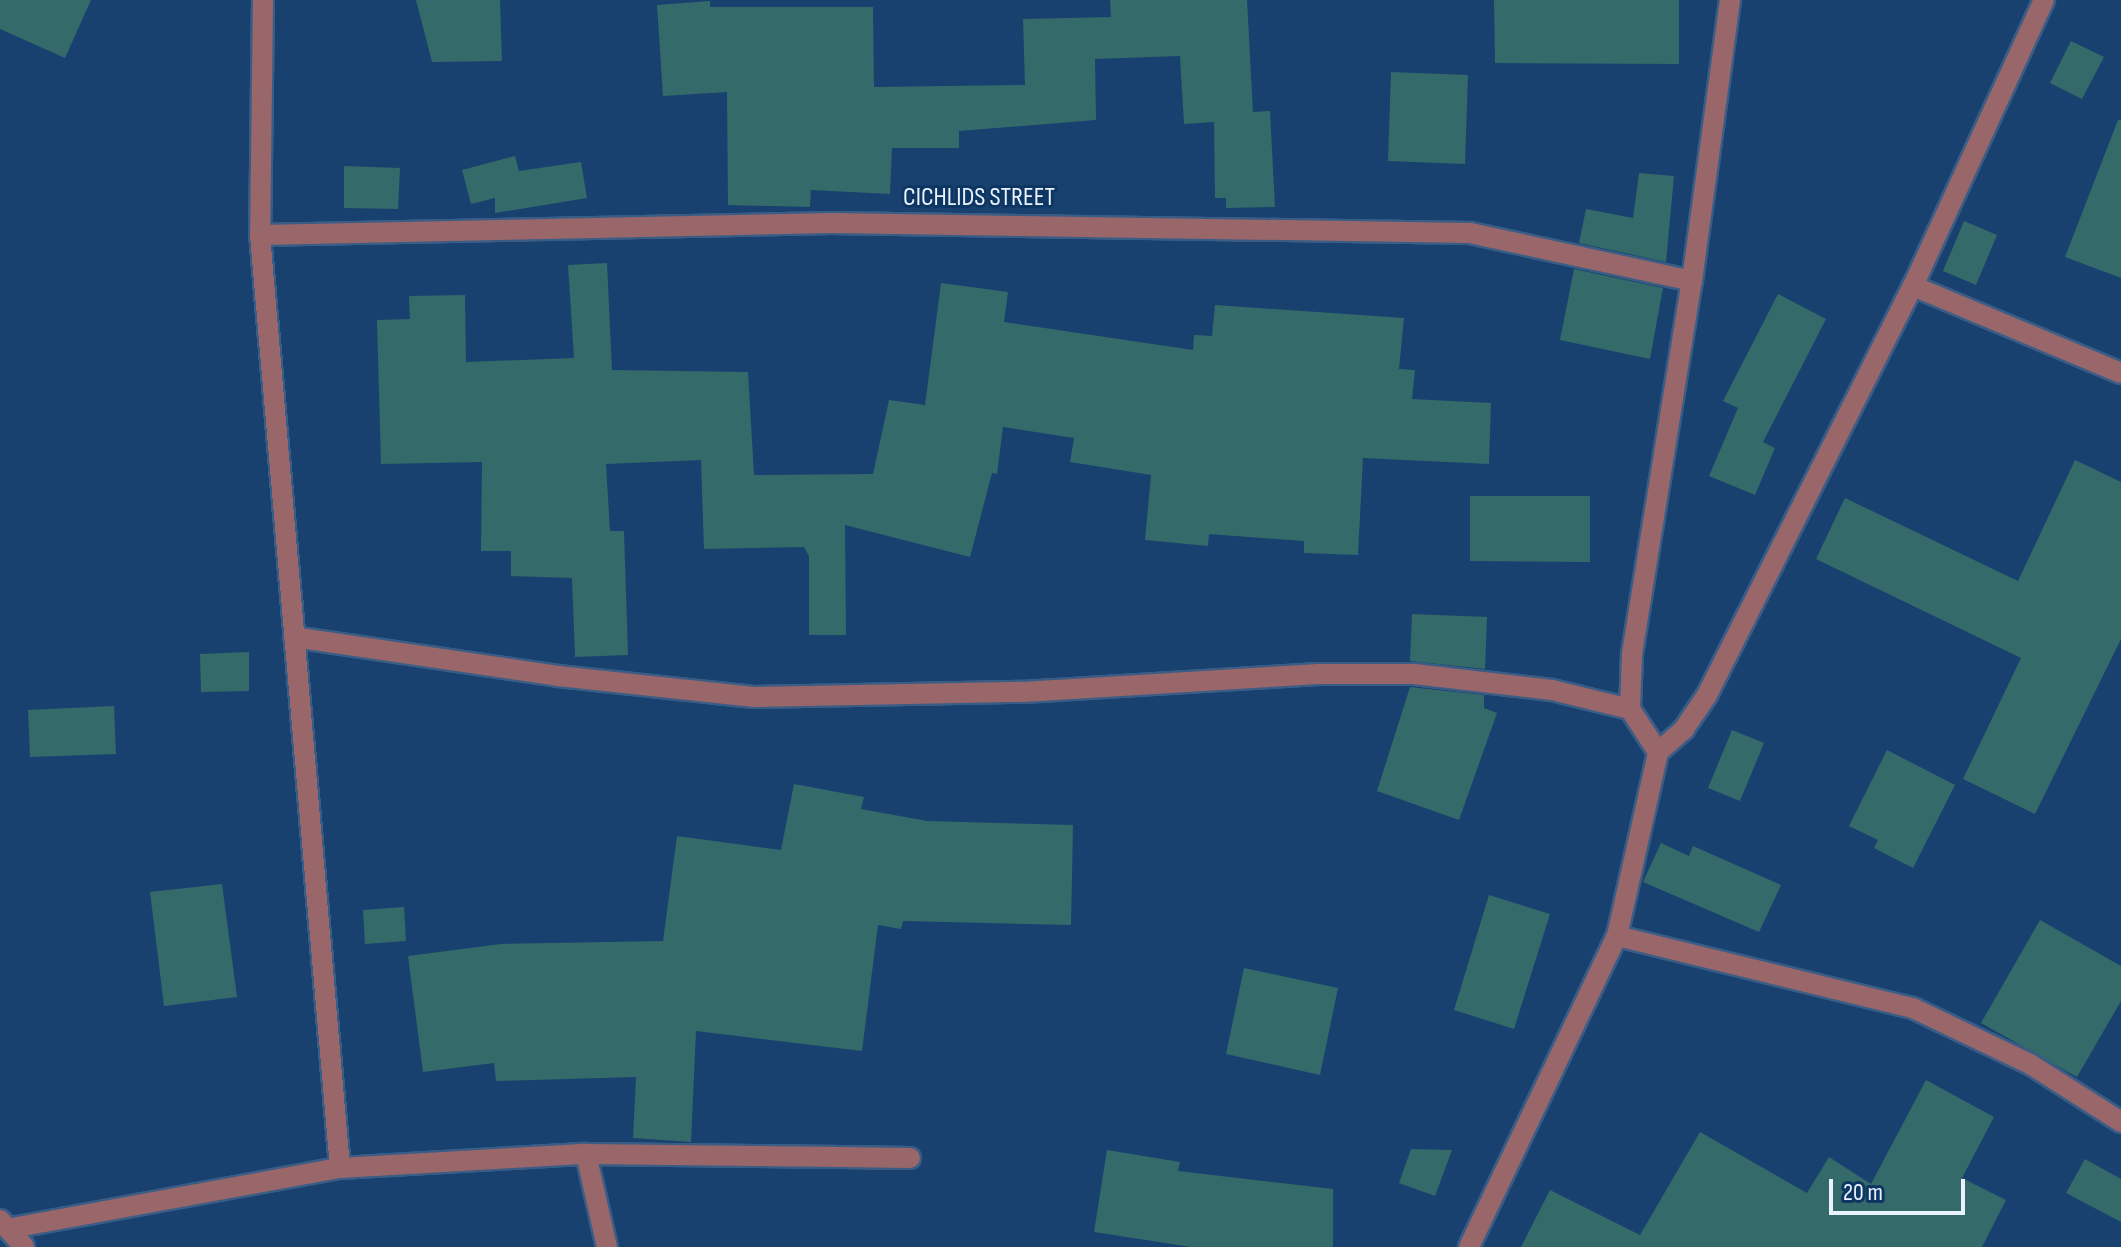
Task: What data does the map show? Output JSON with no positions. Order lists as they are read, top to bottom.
{
  "streets": {
    "street": ["CICHLIDS STREET"]
  },
  "scale_bar": "20 m"
}
